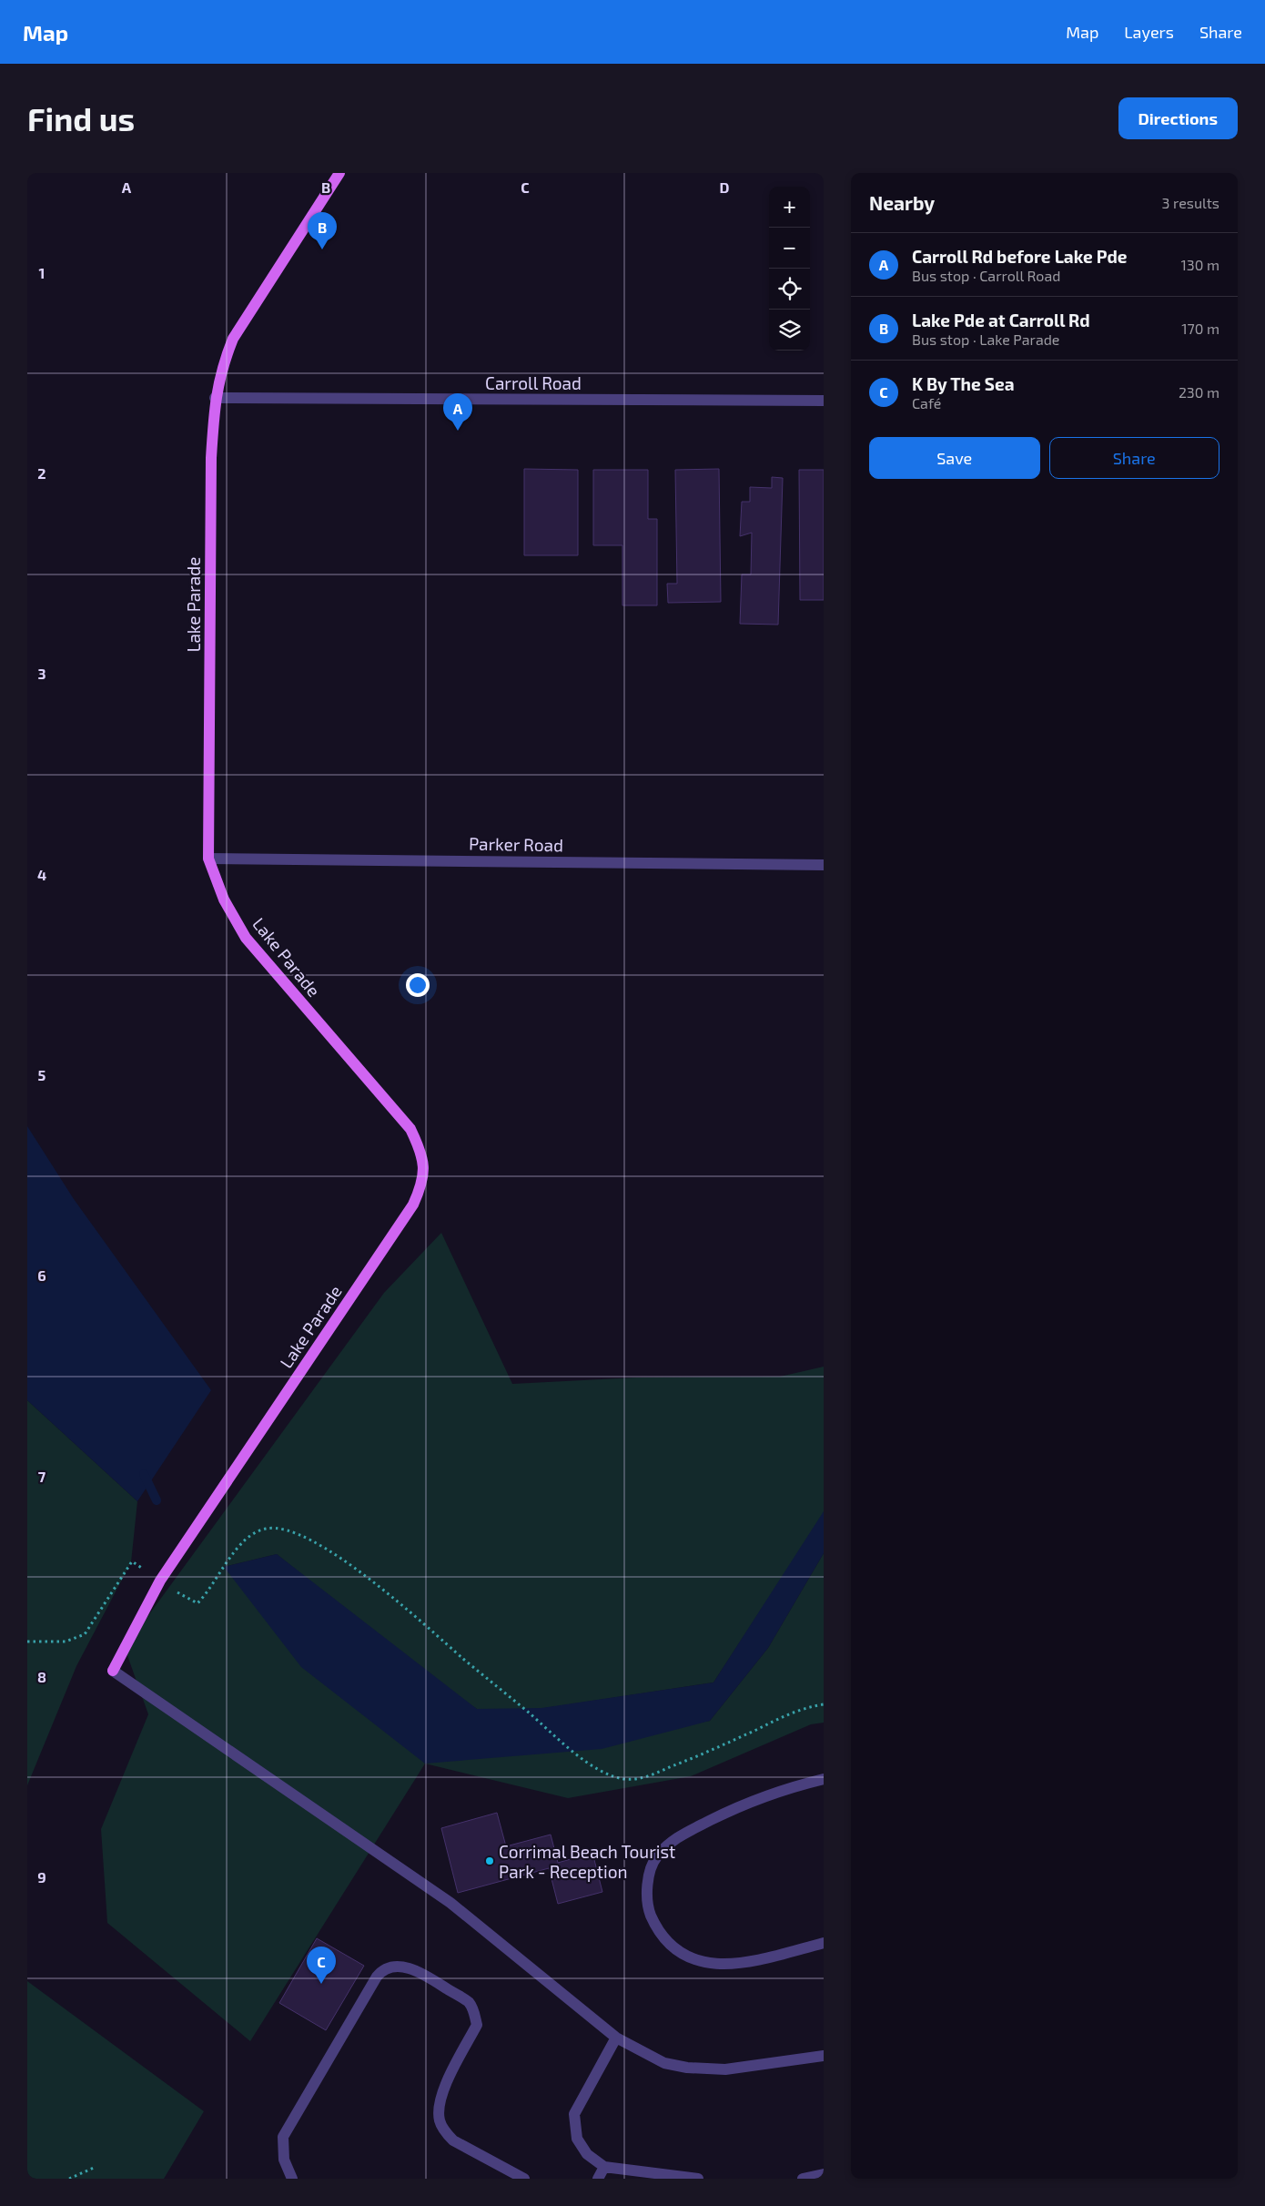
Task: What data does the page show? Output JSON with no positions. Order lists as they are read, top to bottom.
{
  "streets": {
    "main road": ["Lake Parade"],
    "street": ["Carroll Road", "Parker Road"]
  },
  "crossings": [
    ["Carroll Road", "Lake Parade"],
    ["Lake Parade", "Parker Road"]
  ],
  "places": ["Corrimal Beach Tourist Park - Reception"],
  "page": {
    "header": "Map",
    "nav": ["Map", "Layers", "Share"],
    "buttons": [
      "Directions",
      ["Save", "Share"]
    ],
    "title": "Find us",
    "heading": ["Nearby", "3 results"],
    "map_buttons": ["+", "−"],
    "pins": ["B", "A", "C"],
    "list": [
      {
        "mark": "A",
        "name": "Carroll Rd before Lake Pde",
        "note": "Bus stop · Carroll Road",
        "value": "130 m"
      },
      {
        "mark": "B",
        "name": "Lake Pde at Carroll Rd",
        "note": "Bus stop · Lake Parade",
        "value": "170 m"
      },
      {
        "mark": "C",
        "name": "K By The Sea",
        "note": "Café",
        "value": "230 m"
      }
    ]
  },
  "grid": {
    "columns": [
      "A",
      "B",
      "C",
      "D"
    ],
    "rows": [
      "1",
      "2",
      "3",
      "4",
      "5",
      "6",
      "7",
      "8",
      "9"
    ]
  }
}
